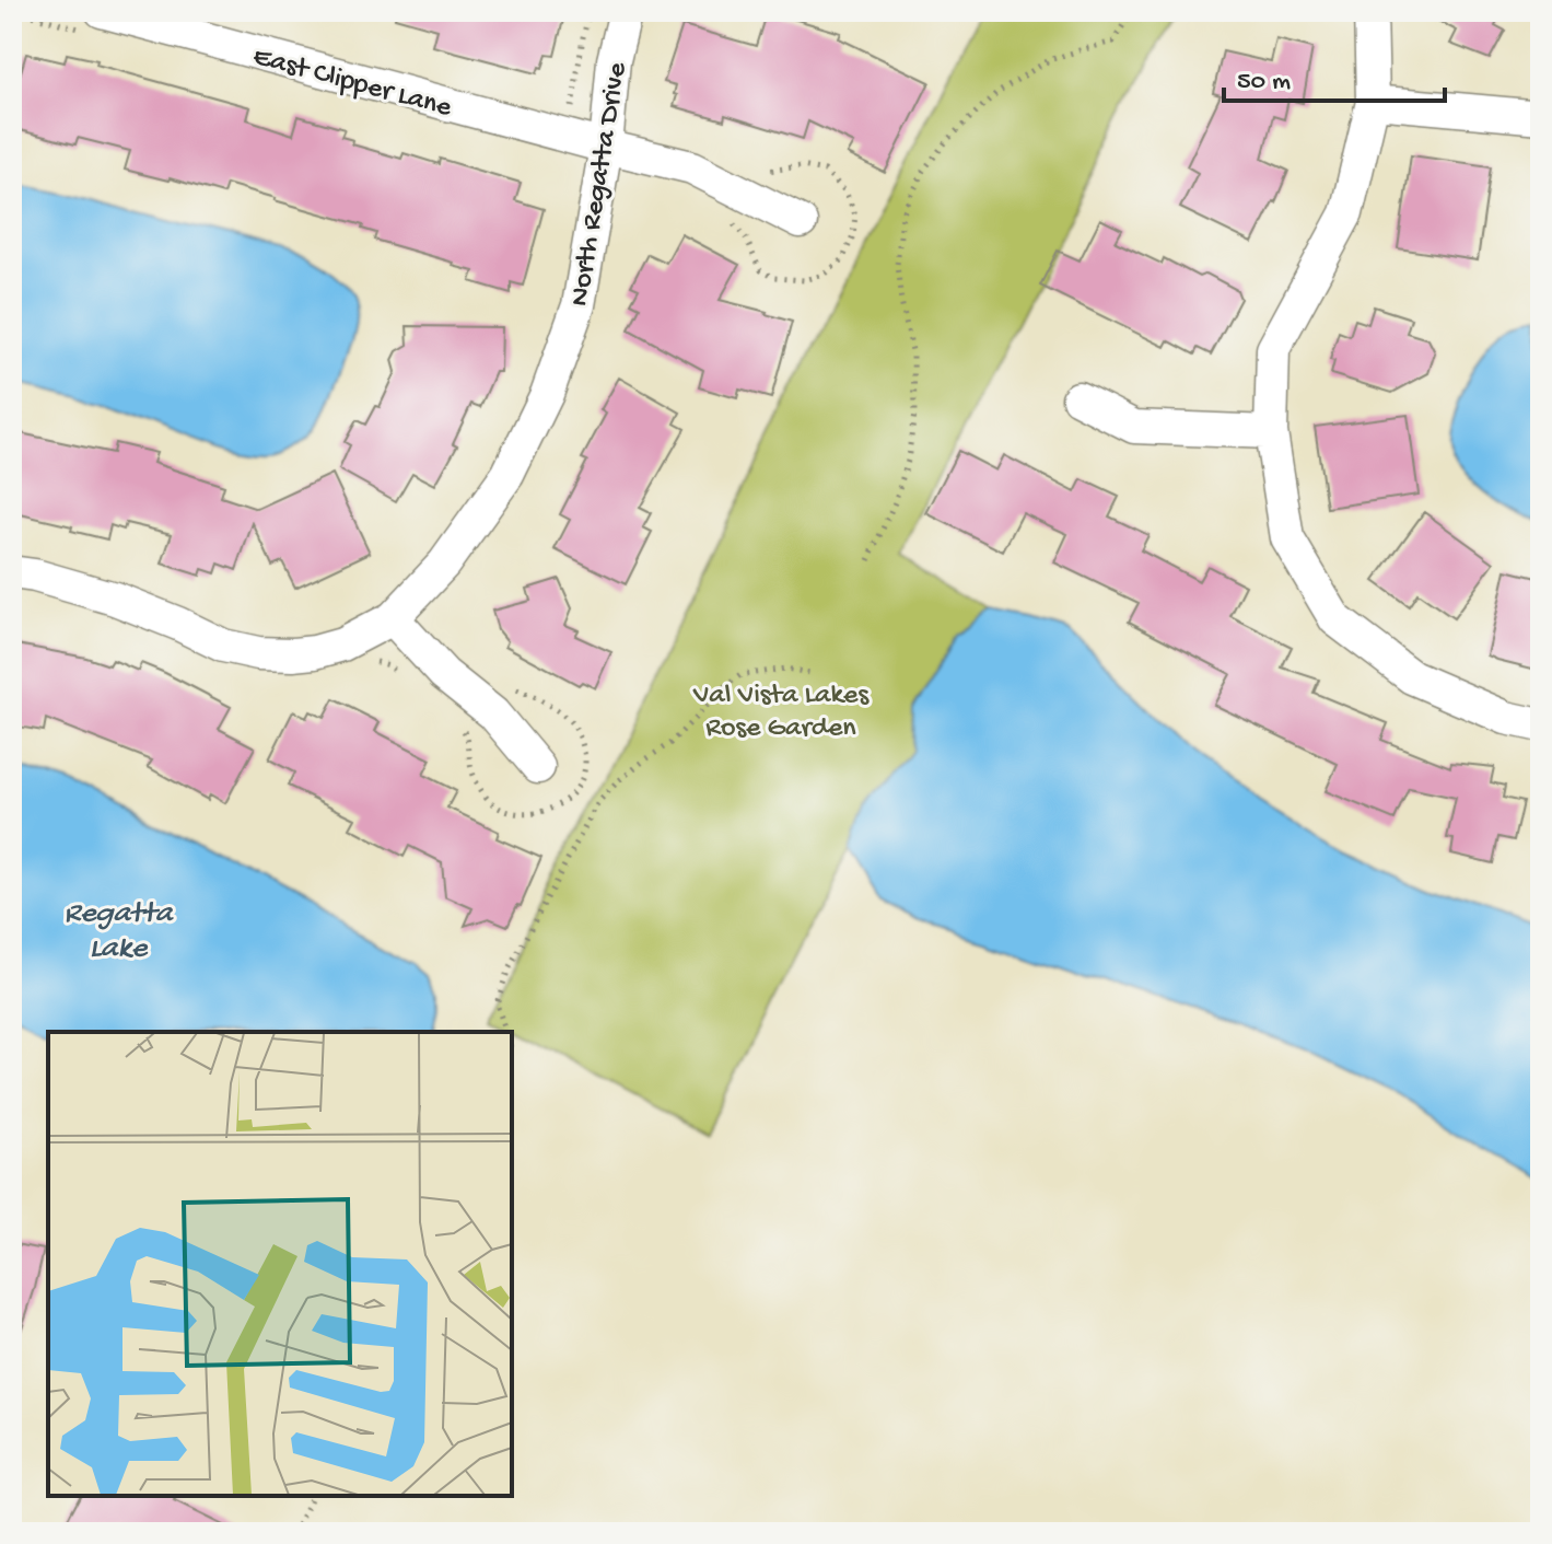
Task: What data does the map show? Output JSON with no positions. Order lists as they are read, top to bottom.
{
  "streets": {
    "street": ["East Clipper Lane", "North Regatta Drive"]
  },
  "crossings": [
    ["East Clipper Lane", "North Regatta Drive"]
  ],
  "water": ["Regatta Lake"],
  "parks": ["Val Vista Lakes Rose Garden"],
  "scale_bar": "50 m"
}
